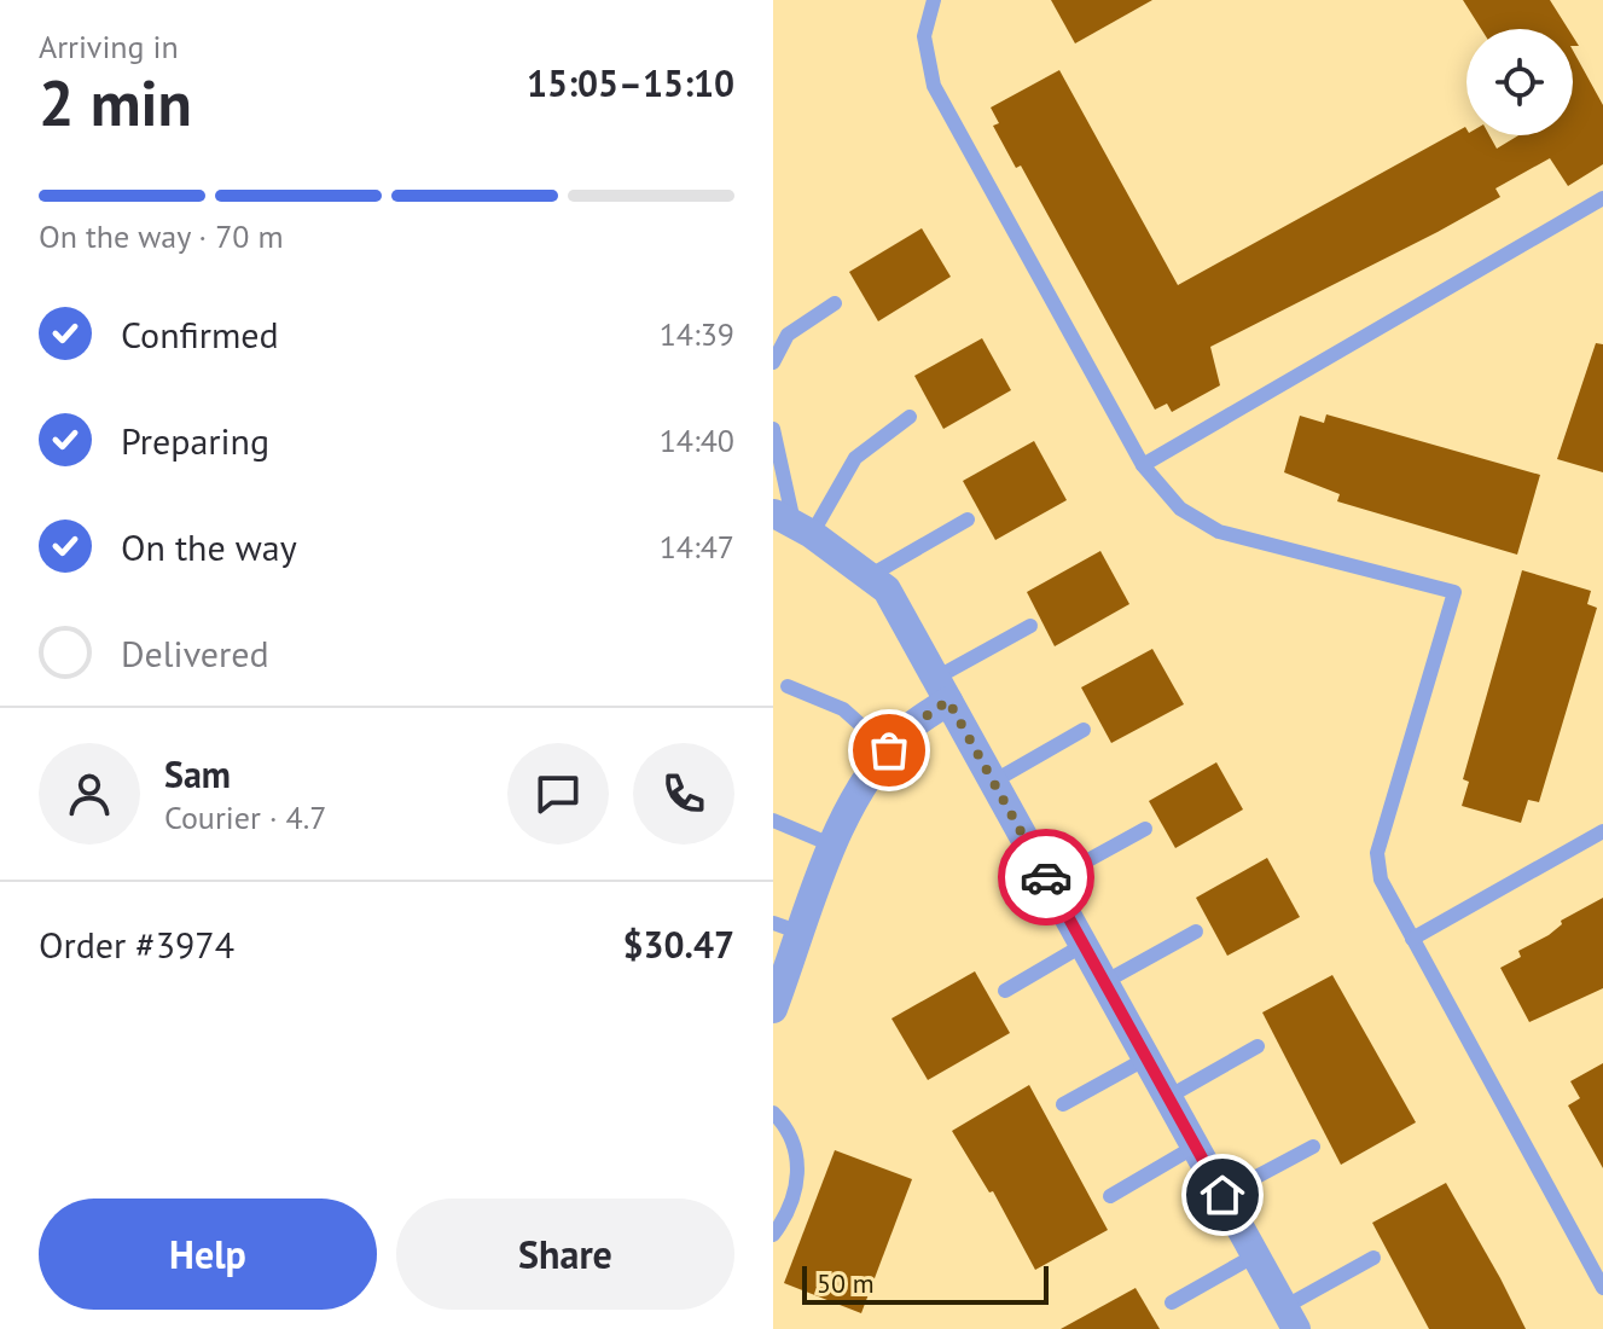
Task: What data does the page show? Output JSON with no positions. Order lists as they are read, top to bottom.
{
  "scale_bar": "50 m",
  "page": {
    "heading": ["2 min", "Arriving in", "15:05–15:10"],
    "panel": [
      "Sam",
      "Courier · 4.7",
      "Order #3974",
      "$30.47"
    ],
    "bar": "On the way · 70 m",
    "list": [
      ["Confirmed", "14:39"],
      ["Preparing", "14:40"],
      ["On the way", "14:47"],
      "Delivered"
    ],
    "buttons": ["Help", "Share"],
    "scale": "50 m"
  }
}
